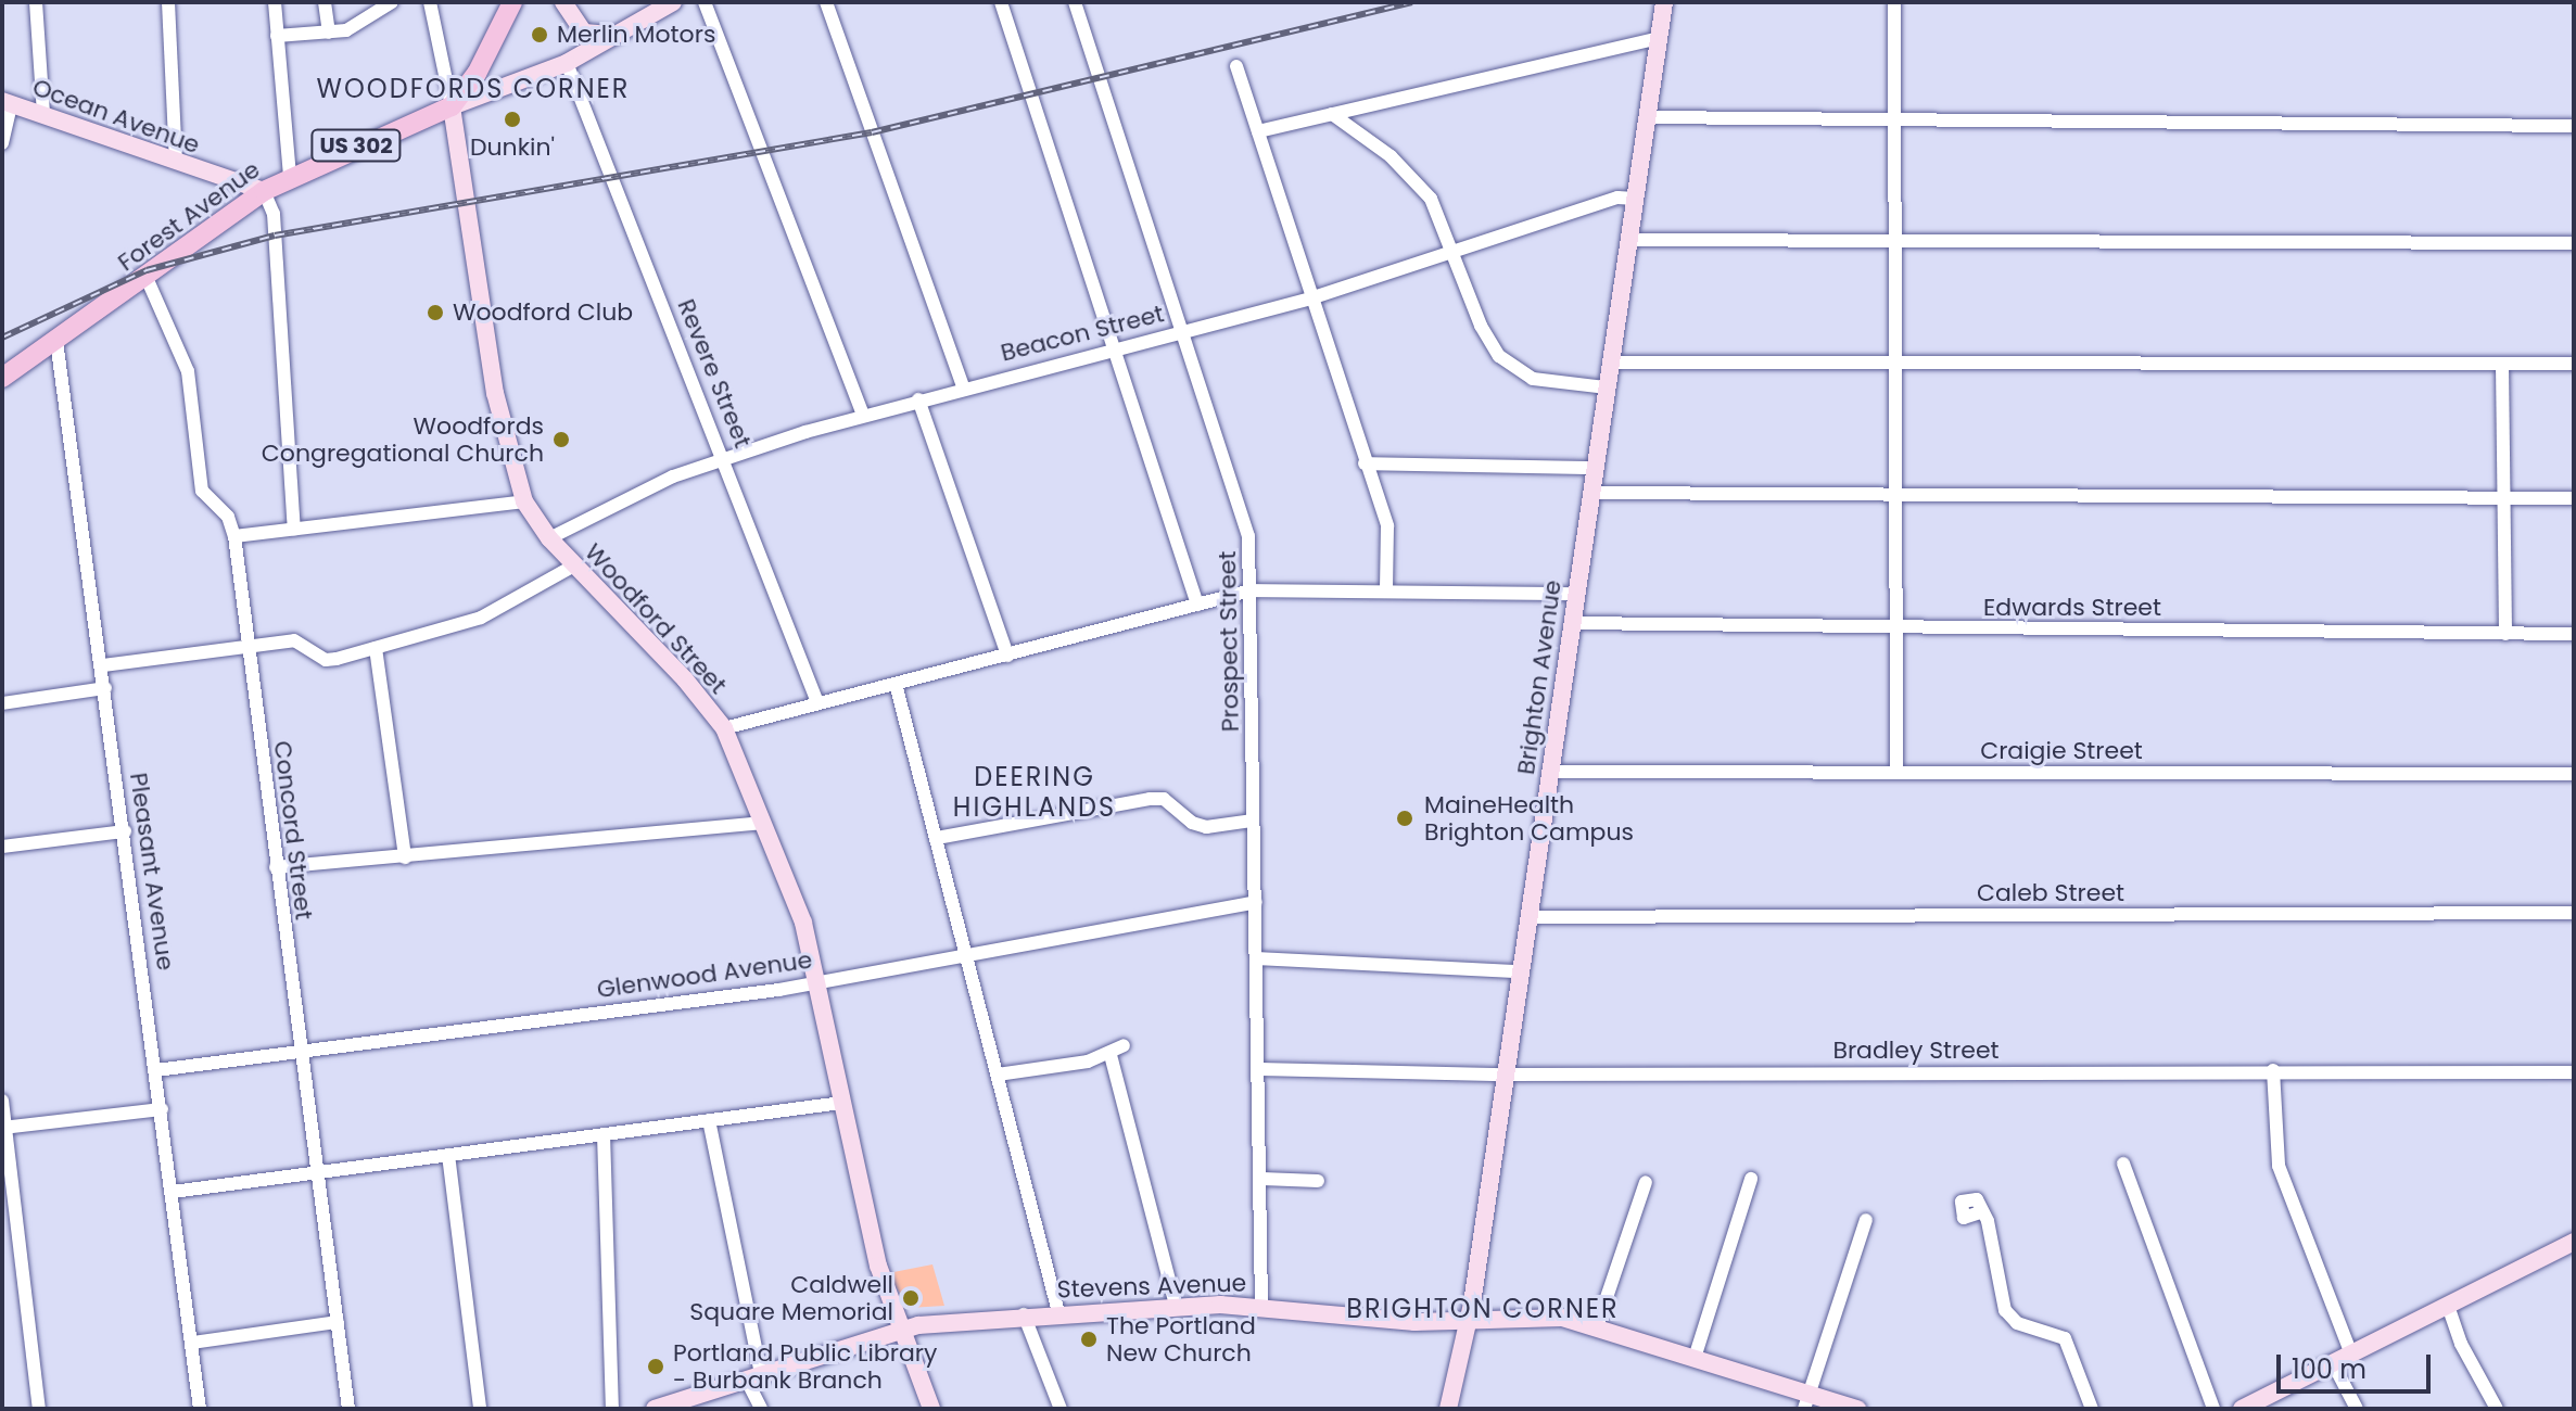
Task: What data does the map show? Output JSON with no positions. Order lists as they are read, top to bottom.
{
  "streets": {
    "highway": ["US 302", "Forest Avenue"],
    "main road": [
      "Ocean Avenue",
      "Woodford Street",
      "Brighton Avenue",
      "Stevens Avenue"
    ],
    "street": [
      "Beacon Street",
      "Revere Street",
      "Edwards Street",
      "Prospect Street",
      "Craigie Street",
      "Concord Street",
      "Pleasant Avenue",
      "Caleb Street",
      "Glenwood Avenue",
      "Bradley Street"
    ]
  },
  "crossings": [
    ["Ocean Avenue", "Forest Avenue"],
    ["Forest Avenue", "Woodford Street"],
    ["Forest Avenue", "Concord Street"],
    ["Forest Avenue", "Pleasant Avenue"],
    ["Beacon Street", "Revere Street"],
    ["Beacon Street", "Woodford Street"],
    ["Beacon Street", "Prospect Street"],
    ["Beacon Street", "Brighton Avenue"],
    ["Edwards Street", "Brighton Avenue"],
    ["Woodford Street", "Glenwood Avenue"],
    ["Woodford Street", "Stevens Avenue"],
    ["Prospect Street", "Glenwood Avenue"],
    ["Prospect Street", "Bradley Street"],
    ["Prospect Street", "Stevens Avenue"],
    ["Brighton Avenue", "Craigie Street"],
    ["Brighton Avenue", "Caleb Street"],
    ["Brighton Avenue", "Bradley Street"],
    ["Brighton Avenue", "Stevens Avenue"],
    ["Concord Street", "Glenwood Avenue"],
    ["Pleasant Avenue", "Glenwood Avenue"]
  ],
  "districts": ["WOODFORDS CORNER", "DEERING HIGHLANDS", "BRIGHTON CORNER"],
  "places": [
    "Merlin Motors",
    "Dunkin'",
    "Woodford Club",
    "Woodfords Congregational Church",
    "MaineHealth Brighton Campus",
    "Caldwell Square Memorial",
    "The Portland New Church",
    "Portland Public Library - Burbank Branch"
  ],
  "scale_bar": "100 m"
}
